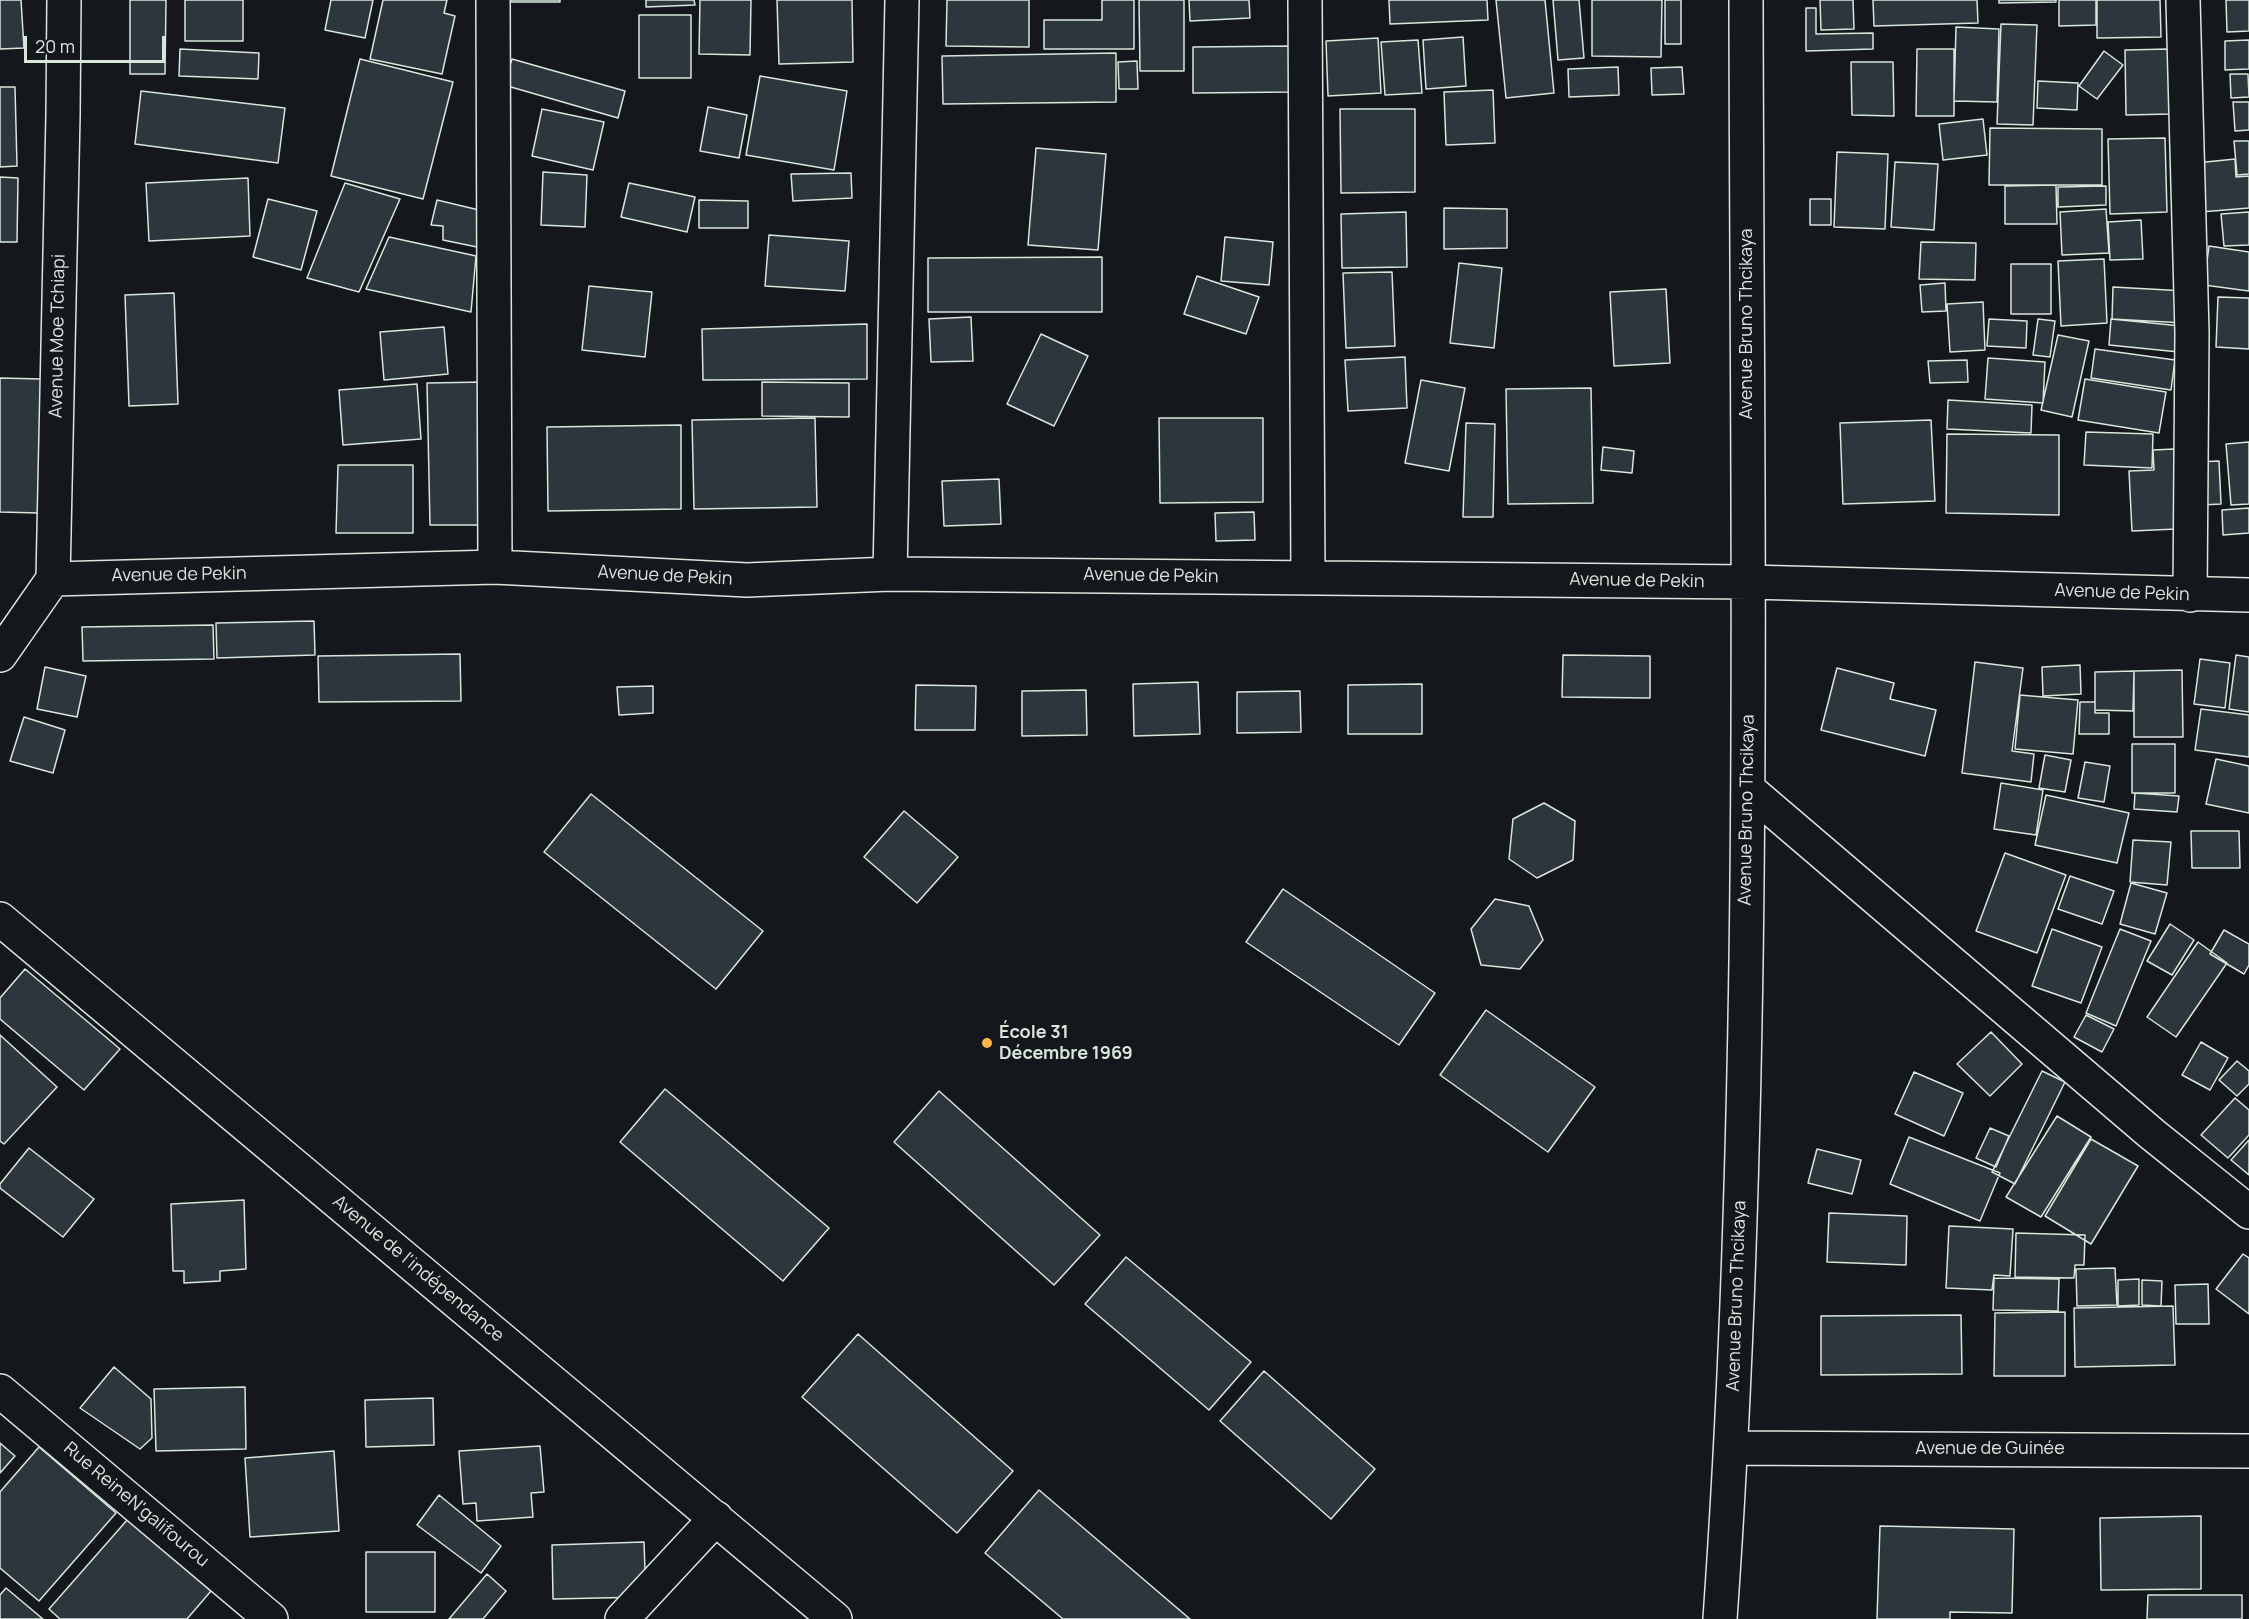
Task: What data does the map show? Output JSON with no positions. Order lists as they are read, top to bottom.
{
  "streets": {
    "street": [
      "Avenue Bruno Thcikaya",
      "Avenue Moe Tchiapi",
      "Avenue de Pekin",
      "Avenue de l'indépendance",
      "Avenue de Guinée",
      "Rue ReineN'galifourou"
    ]
  },
  "crossings": [
    ["Avenue Bruno Thcikaya", "Avenue de Pekin"],
    ["Avenue Bruno Thcikaya", "Avenue de Guinée"],
    ["Avenue Moe Tchiapi", "Avenue de Pekin"]
  ],
  "places": ["École 31 Décembre 1969"],
  "scale_bar": "20 m"
}
